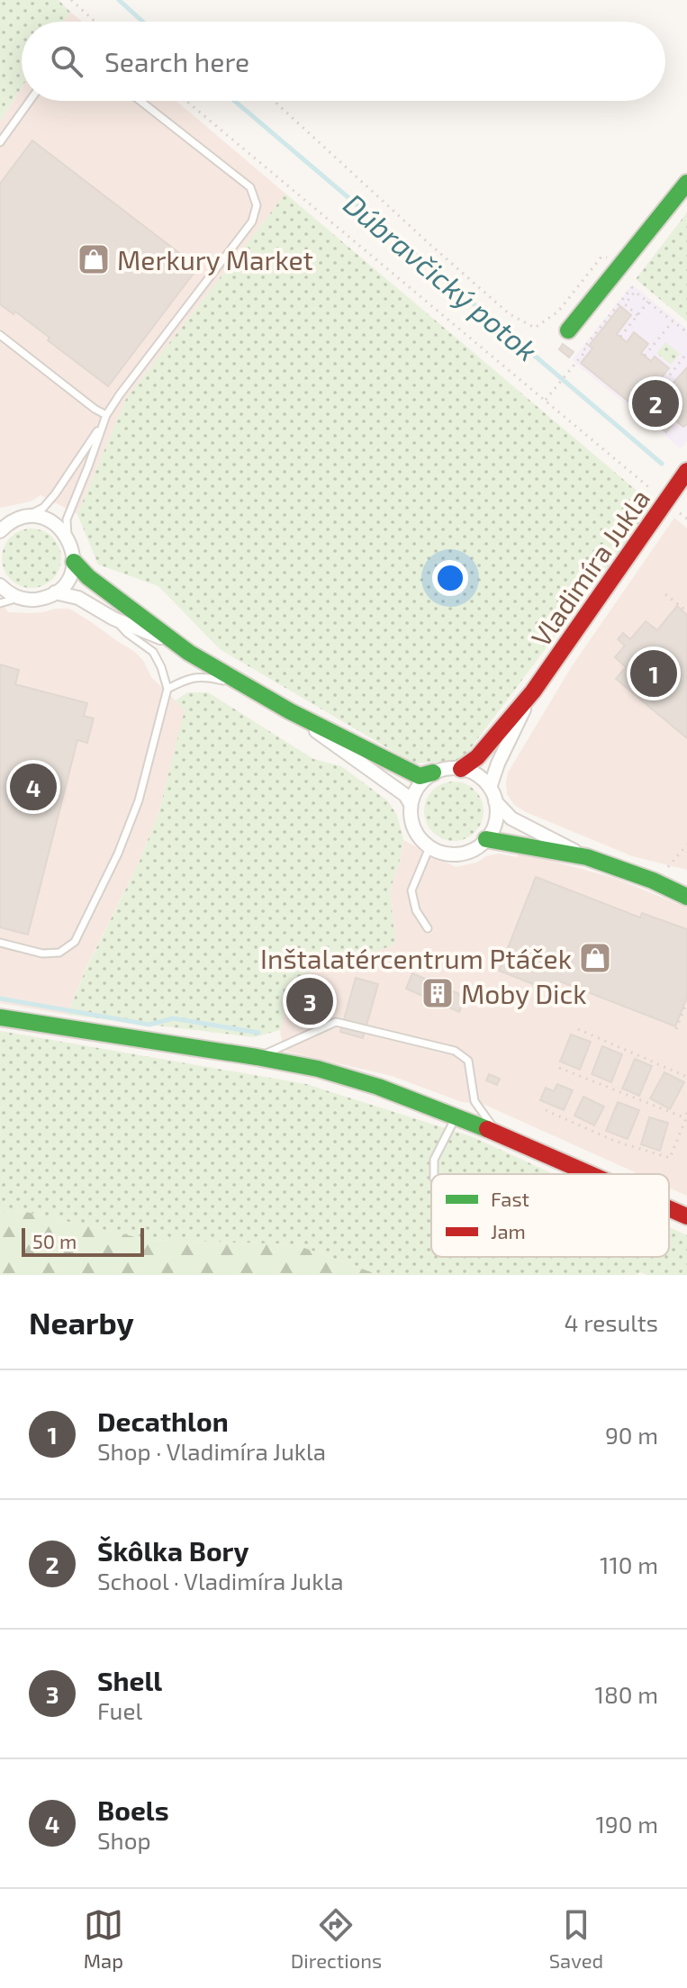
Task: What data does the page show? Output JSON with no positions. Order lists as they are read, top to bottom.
{
  "streets": {
    "street": ["Vladimíra Jukla"]
  },
  "water": ["Dúbravčický potok"],
  "places": {
    "shop": ["Merkury Market", "Inštalatércentrum Ptáček"],
    "building": ["Moby Dick"]
  },
  "legend": ["Fast", "Jam"],
  "scale_bar": "50 m",
  "page": {
    "search": "Search here",
    "pins": [
      "2",
      "1",
      "4",
      "3"
    ],
    "scale": "50 m",
    "heading": ["Nearby", "4 results"],
    "list": [
      {
        "mark": "1",
        "name": "Decathlon",
        "note": "Shop · Vladimíra Jukla",
        "value": "90 m"
      },
      {
        "mark": "2",
        "name": "Škôlka Bory",
        "note": "School · Vladimíra Jukla",
        "value": "110 m"
      },
      {
        "mark": "3",
        "name": "Shell",
        "note": "Fuel",
        "value": "180 m"
      },
      {
        "mark": "4",
        "name": "Boels",
        "note": "Shop",
        "value": "190 m"
      }
    ],
    "nav": ["Map", "Directions", "Saved"]
  }
}
